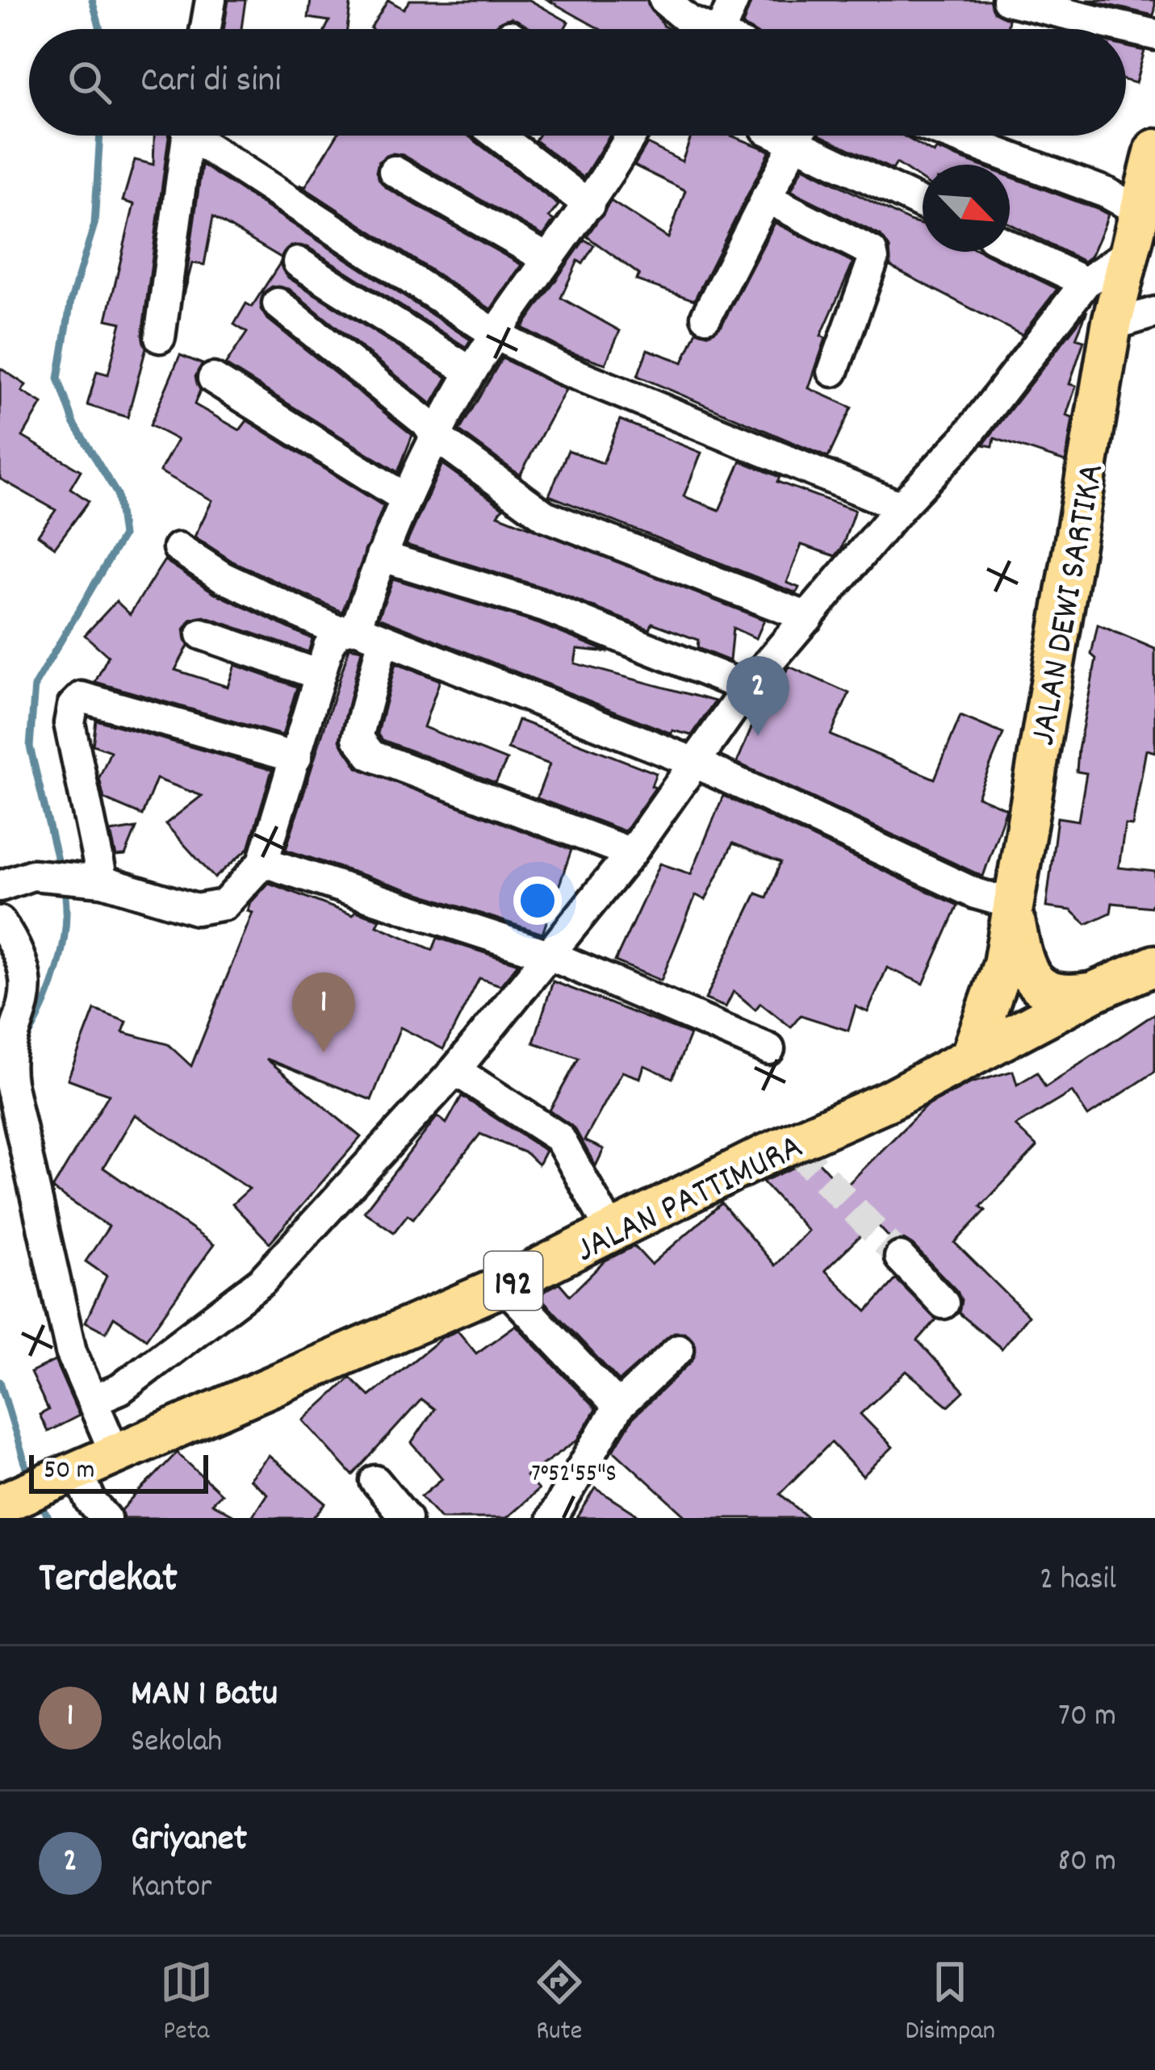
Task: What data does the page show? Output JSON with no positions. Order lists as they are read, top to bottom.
{
  "streets": {
    "main road": ["JALAN DEWI SARTIKA", "JALAN PATTIMURA", "192"]
  },
  "crossings": [
    ["JALAN DEWI SARTIKA", "JALAN PATTIMURA"]
  ],
  "scale_bar": "50 m",
  "north": "bottom right",
  "page": {
    "search": "Cari di sini",
    "pins": ["2", "1"],
    "scale": "50 m",
    "heading": ["Terdekat", "2 hasil"],
    "list": [
      {
        "mark": "1",
        "name": "MAN 1 Batu",
        "note": "Sekolah",
        "value": "70 m"
      },
      {
        "mark": "2",
        "name": "Griyanet",
        "note": "Kantor",
        "value": "80 m"
      }
    ],
    "nav": ["Peta", "Rute", "Disimpan"]
  },
  "coordinates": ["7°52'55\"S"]
}
